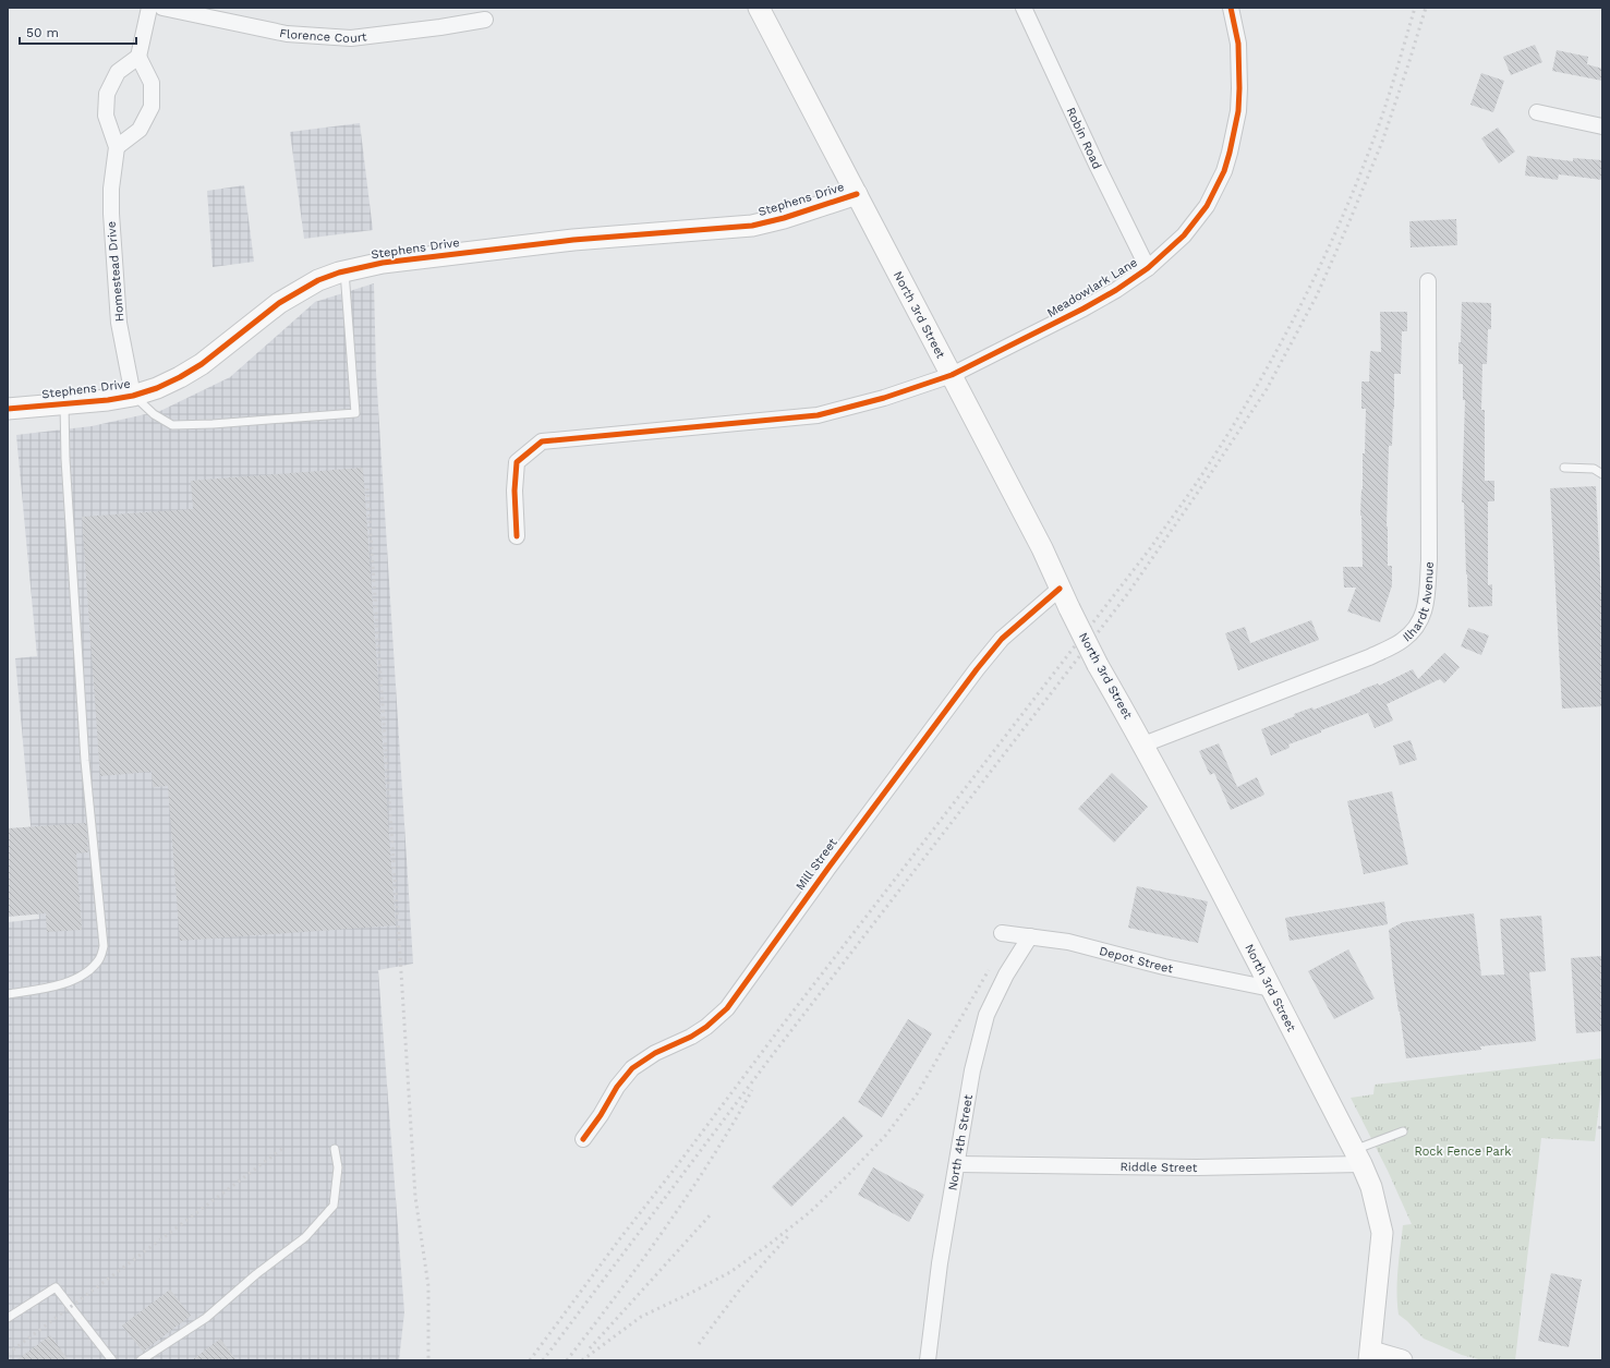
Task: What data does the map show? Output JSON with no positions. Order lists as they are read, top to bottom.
{
  "streets": {
    "main road": ["Stephens Drive", "North 3rd Street"],
    "street": [
      "Florence Court",
      "Robin Road",
      "Homestead Drive",
      "Meadowlark Lane",
      "Ilhardt Avenue",
      "Mill Street",
      "Depot Street",
      "North 4th Street",
      "Riddle Street"
    ]
  },
  "crossings": [
    ["Robin Road", "Meadowlark Lane"],
    ["Stephens Drive", "Homestead Drive"],
    ["Stephens Drive", "North 3rd Street"],
    ["Meadowlark Lane", "North 3rd Street"],
    ["North 3rd Street", "Ilhardt Avenue"],
    ["North 3rd Street", "Mill Street"],
    ["North 3rd Street", "Depot Street"],
    ["North 3rd Street", "Riddle Street"],
    ["Depot Street", "North 4th Street"],
    ["North 4th Street", "Riddle Street"]
  ],
  "parks": ["Rock Fence Park"],
  "scale_bar": "50 m"
}
